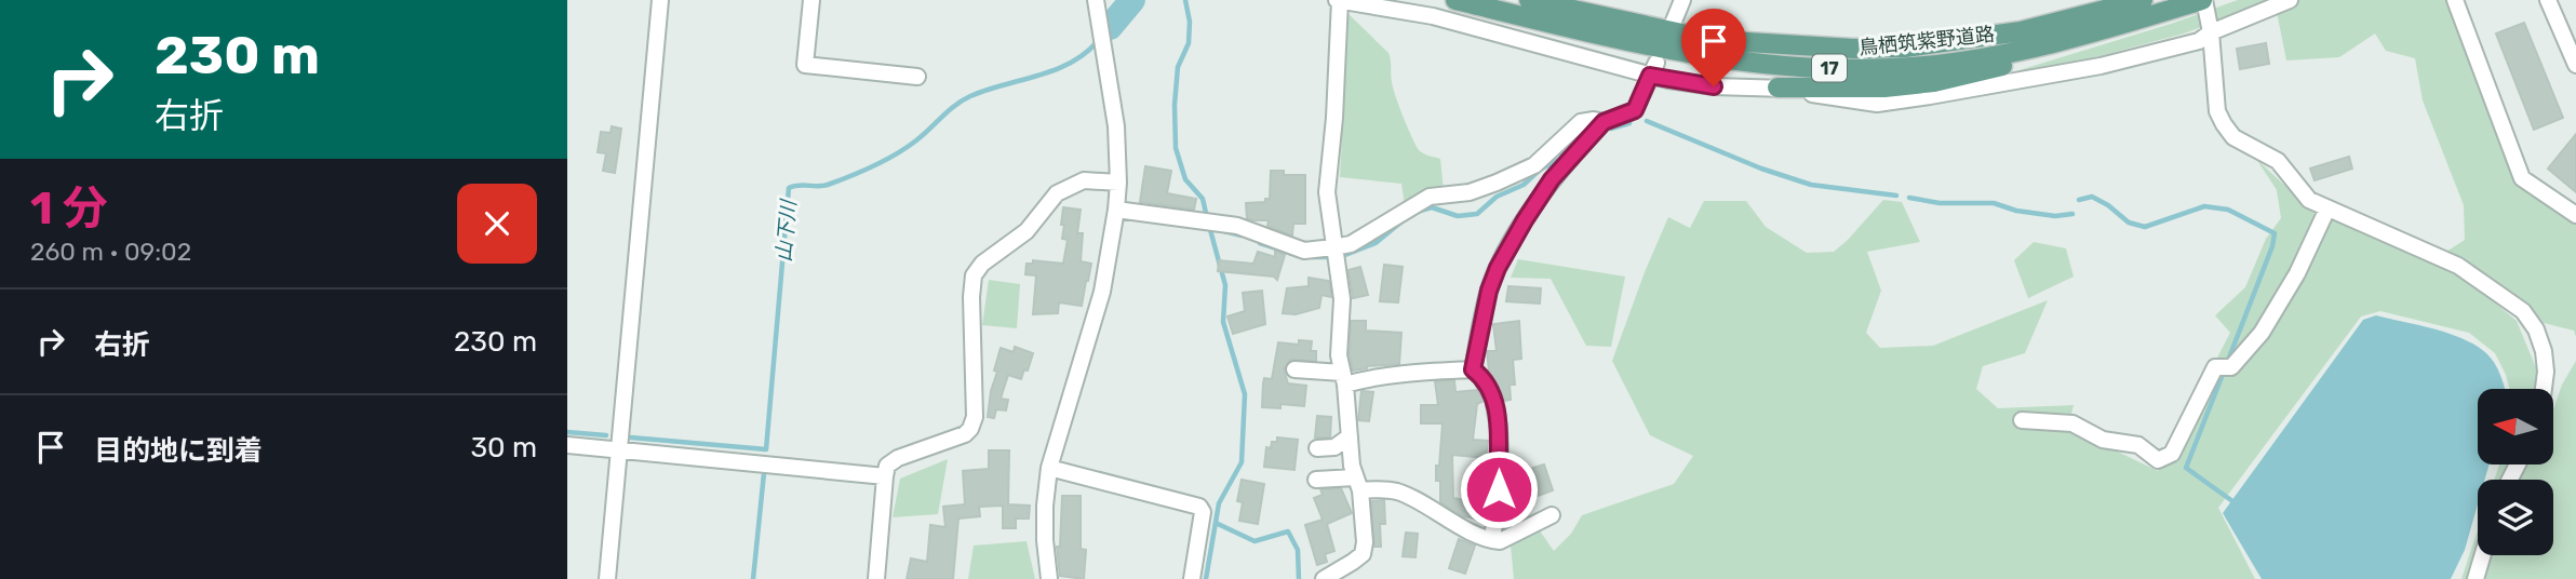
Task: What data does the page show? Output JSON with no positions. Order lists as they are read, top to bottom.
{
  "streets": {
    "main road": ["鳥栖筑紫野道路", "17"]
  },
  "water": ["山下川"],
  "north": "left",
  "page": {
    "turn": ["230 m", "右折"],
    "heading": ["1 分", "260 m · 09:02"],
    "list": [
      {
        "name": "右折",
        "value": "230 m"
      },
      {
        "name": "目的地に到着",
        "value": "30 m"
      }
    ]
  }
}
